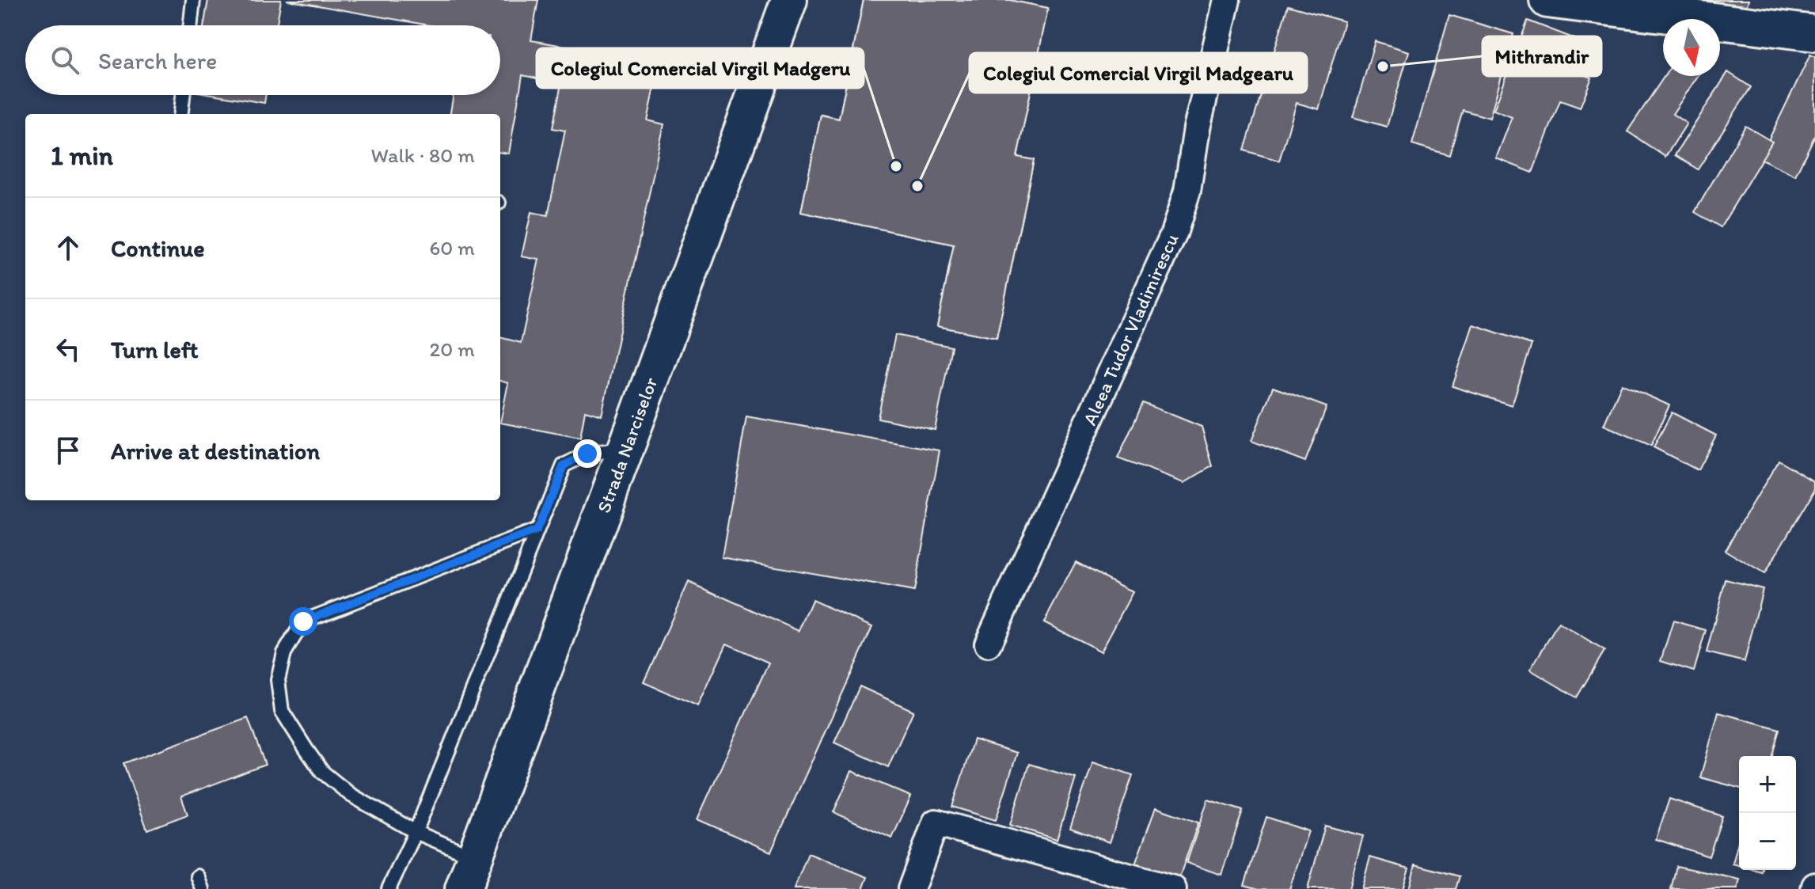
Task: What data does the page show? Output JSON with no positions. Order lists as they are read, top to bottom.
{
  "streets": {
    "main road": ["Strada Narciselor"],
    "street": ["Aleea Tudor Vladimirescu"]
  },
  "places": ["Mithrandir", "Colegiul Comercial Virgil Madgeru", "Colegiul Comercial Virgil Madgearu"],
  "north": "bottom",
  "page": {
    "search": "Search here",
    "heading": ["1 min", "Walk · 80 m"],
    "list": [
      ["Continue", "60 m"],
      ["Turn left", "20 m"],
      "Arrive at destination"
    ],
    "map_buttons": ["+", "−"]
  }
}
